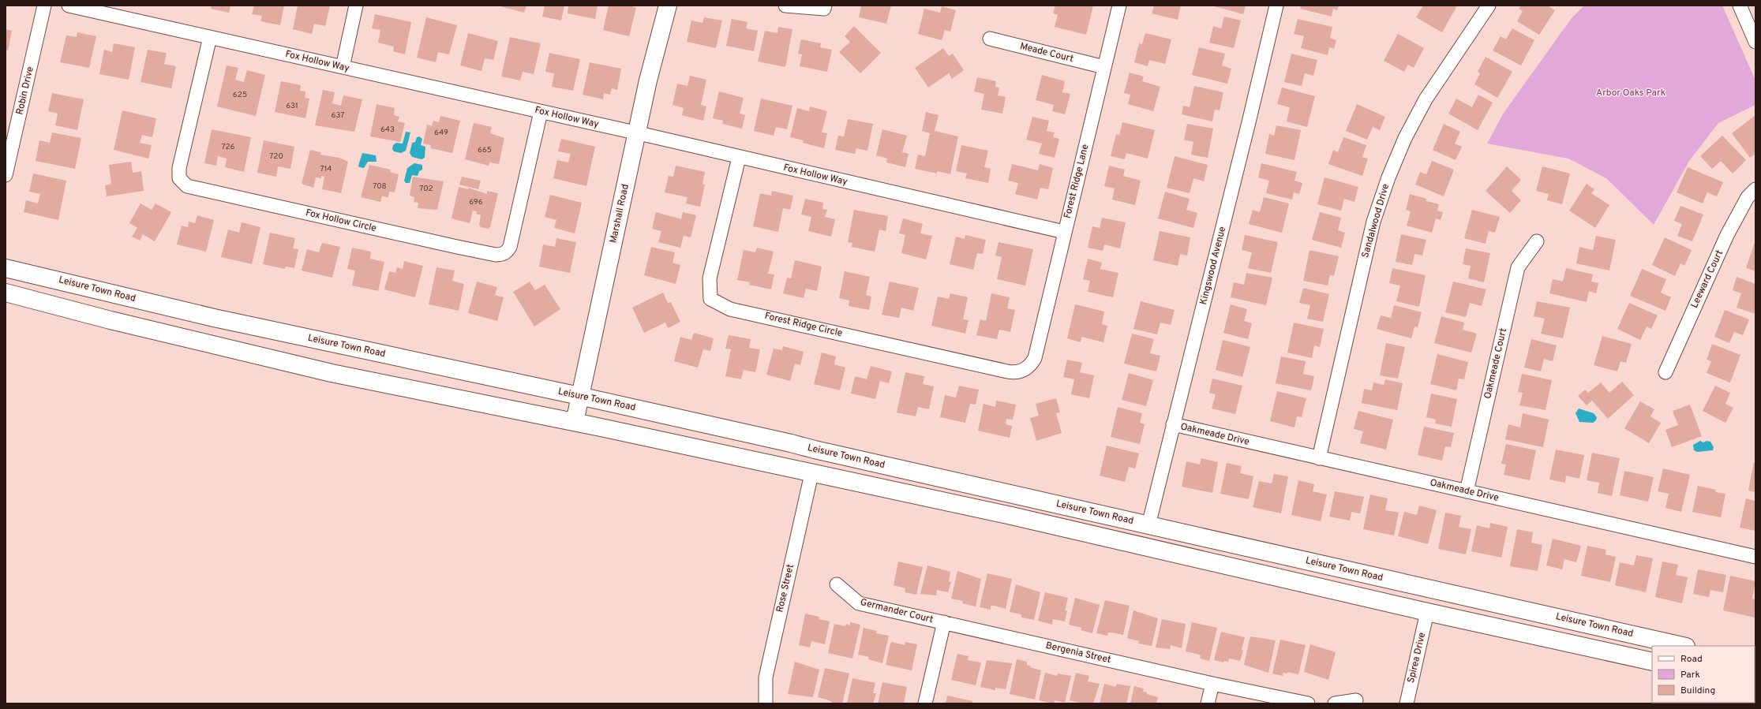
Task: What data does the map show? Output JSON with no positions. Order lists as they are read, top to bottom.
{
  "streets": {
    "main road": ["Marshall Road", "Leisure Town Road"],
    "street": [
      "Meade Court",
      "Fox Hollow Way",
      "Robin Drive",
      "Forest Ridge Lane",
      "Fox Hollow Circle",
      "Sandalwood Drive",
      "Kingswood Avenue",
      "Leeward Court",
      "Forest Ridge Circle",
      "Oakmeade Court",
      "Oakmeade Drive",
      "Rose Street",
      "Germander Court",
      "Bergenia Street",
      "Spirea Drive"
    ]
  },
  "crossings": [
    ["Meade Court", "Forest Ridge Lane"],
    ["Fox Hollow Way", "Forest Ridge Lane"],
    ["Fox Hollow Way", "Marshall Road"],
    ["Fox Hollow Way", "Fox Hollow Circle"],
    ["Fox Hollow Way", "Forest Ridge Circle"],
    ["Forest Ridge Lane", "Forest Ridge Circle"],
    ["Marshall Road", "Leisure Town Road"],
    ["Sandalwood Drive", "Oakmeade Drive"],
    ["Kingswood Avenue", "Leisure Town Road"],
    ["Kingswood Avenue", "Oakmeade Drive"],
    ["Oakmeade Court", "Oakmeade Drive"],
    ["Germander Court", "Bergenia Street"]
  ],
  "parks": ["Arbor Oaks Park"],
  "house_numbers": [
    "625",
    "631",
    "637",
    "643",
    "649",
    "726",
    "665",
    "720",
    "714",
    "708",
    "702",
    "696"
  ],
  "legend": ["Road", "Park", "Building"]
}
